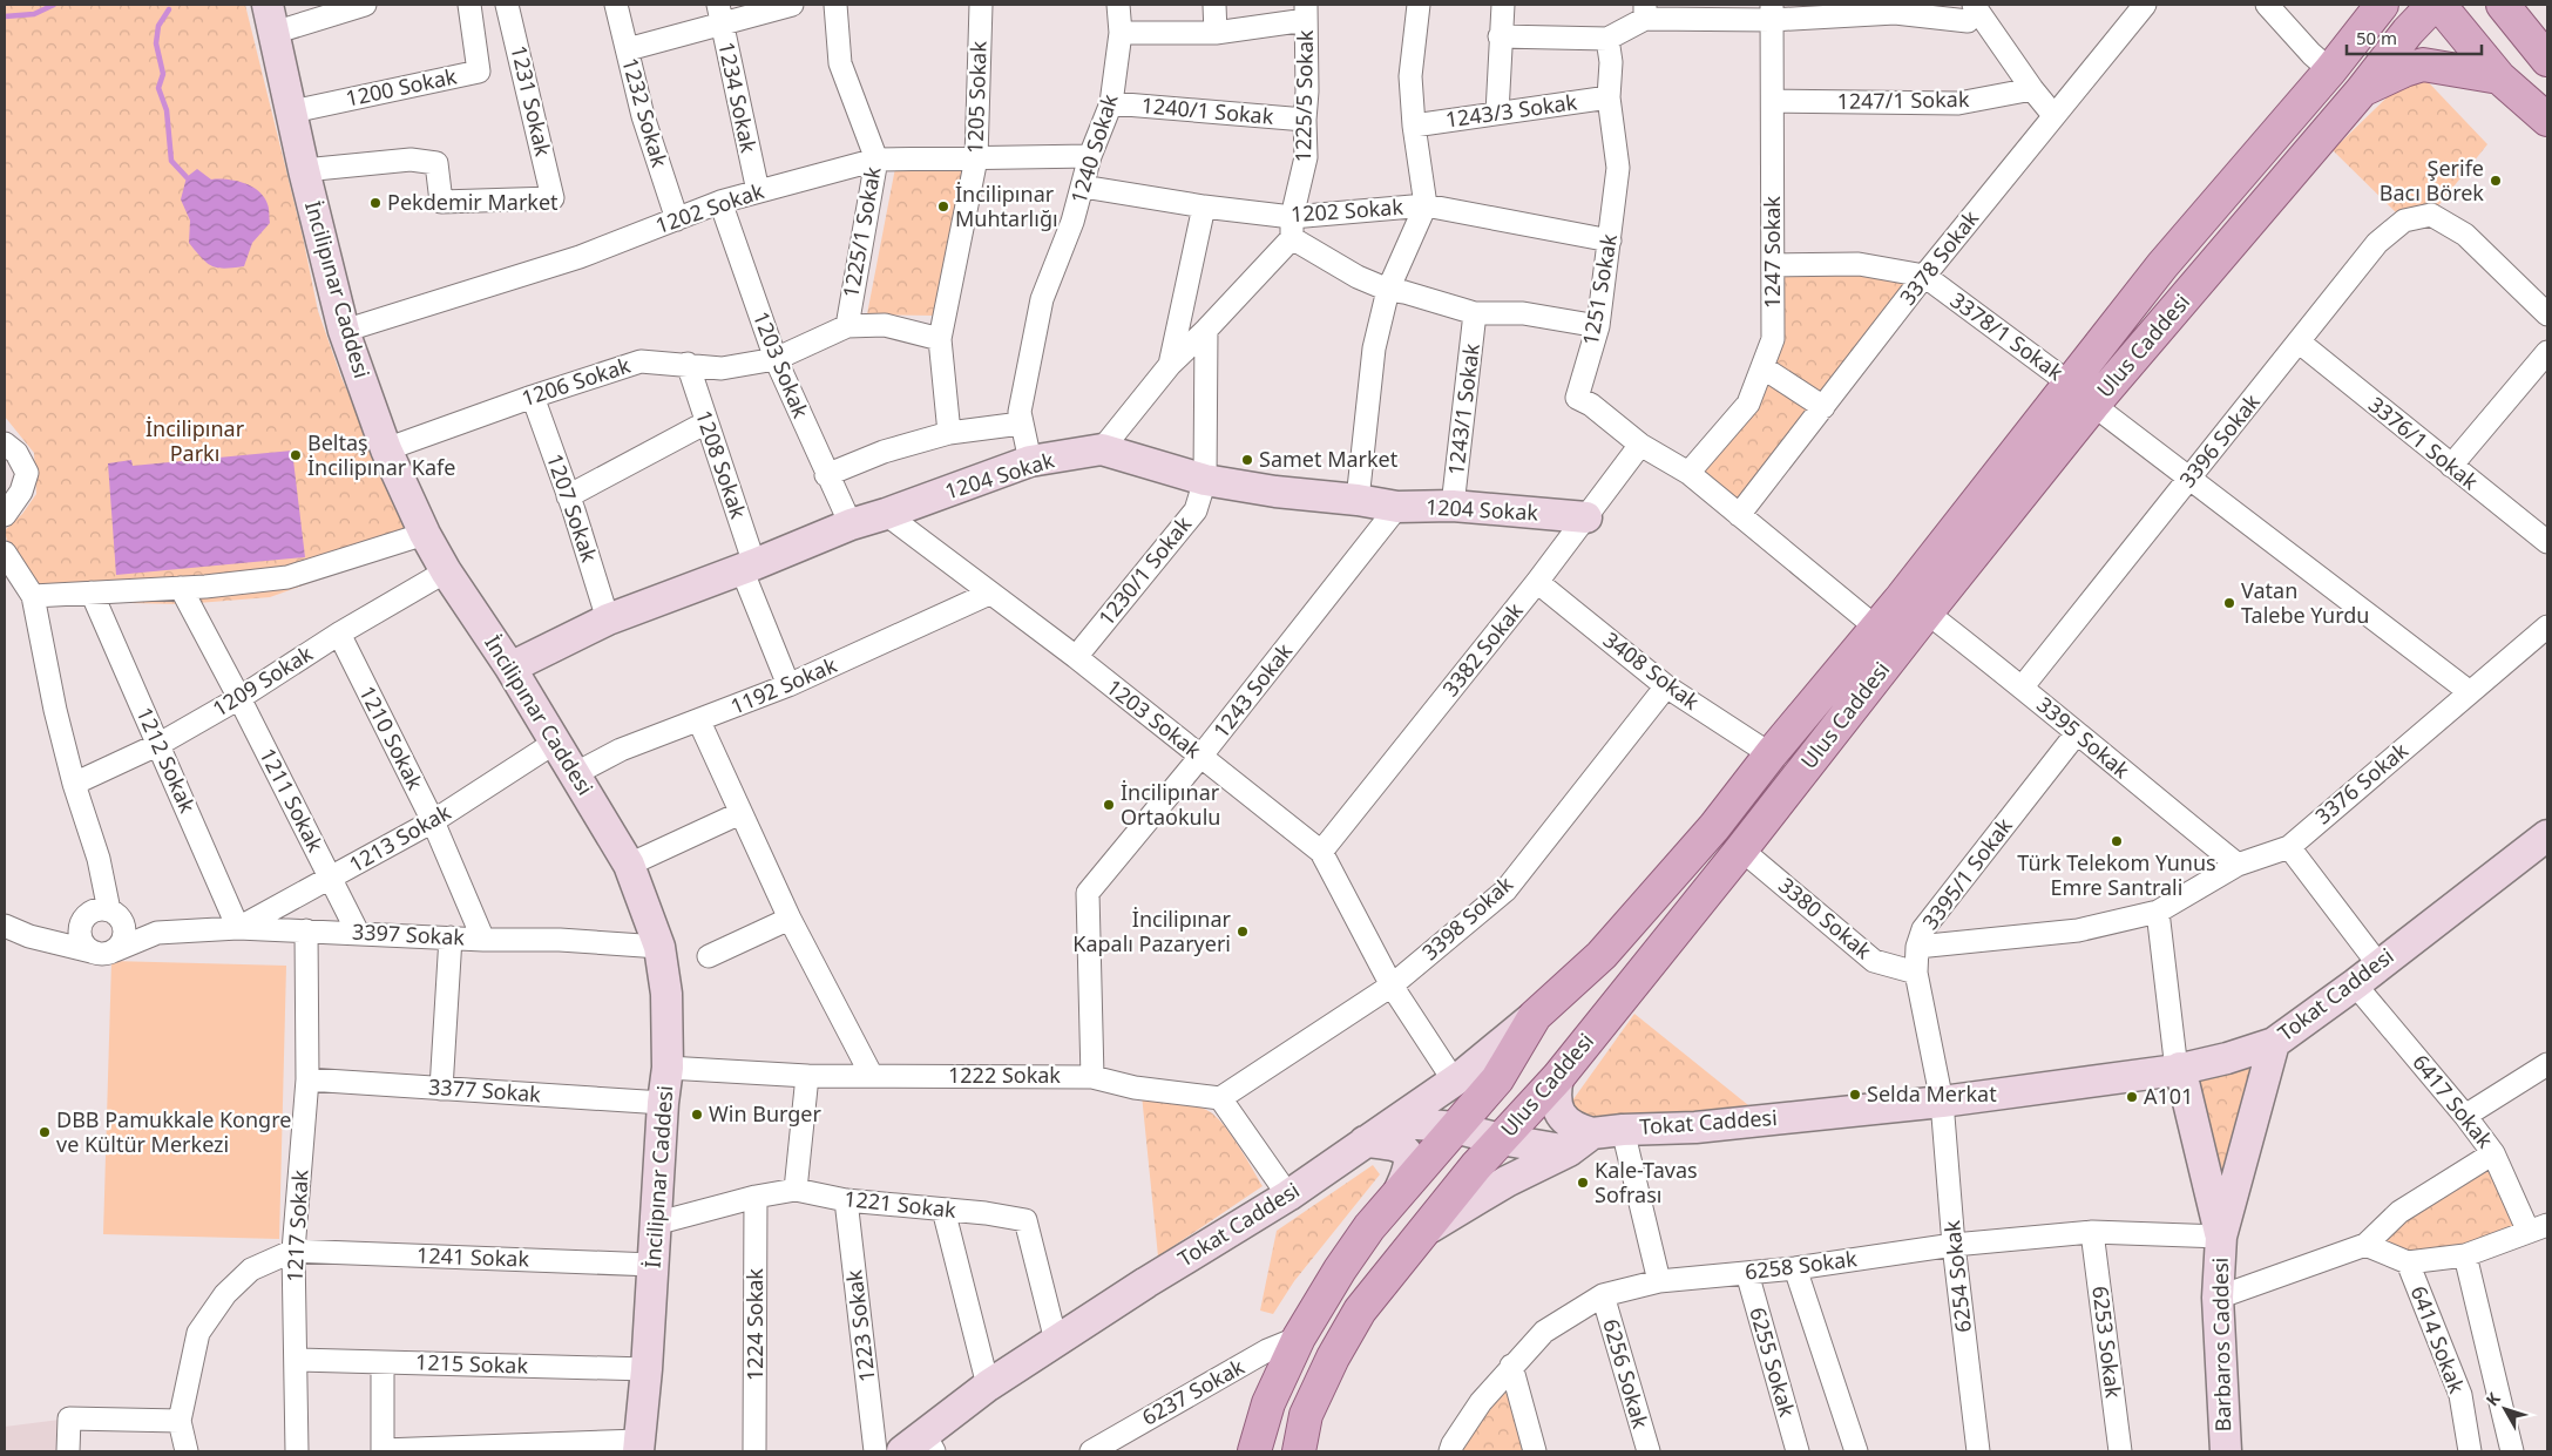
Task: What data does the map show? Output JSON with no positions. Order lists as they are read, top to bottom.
{
  "streets": {
    "main road": [
      "İncilipınar Caddesi",
      "Ulus Caddesi",
      "1204 Sokak",
      "Tokat Caddesi",
      "Barbaros Caddesi"
    ],
    "street": [
      "1200 Sokak",
      "1225/5 Sokak",
      "1234 Sokak",
      "1205 Sokak",
      "1231 Sokak",
      "1247/1 Sokak",
      "1240/1 Sokak",
      "1243/3 Sokak",
      "1232 Sokak",
      "1240 Sokak",
      "1202 Sokak",
      "1225/1 Sokak",
      "1247 Sokak",
      "3378 Sokak",
      "1251 Sokak",
      "3378/1 Sokak",
      "1203 Sokak",
      "1206 Sokak",
      "1243/1 Sokak",
      "3396 Sokak",
      "3376/1 Sokak",
      "1208 Sokak",
      "1207 Sokak",
      "1230/1 Sokak",
      "3382 Sokak",
      "3408 Sokak",
      "1209 Sokak",
      "1192 Sokak",
      "1243 Sokak",
      "1210 Sokak",
      "3395 Sokak",
      "1212 Sokak",
      "3376 Sokak",
      "1211 Sokak",
      "1213 Sokak",
      "3395/1 Sokak",
      "3398 Sokak",
      "3380 Sokak",
      "3397 Sokak",
      "1222 Sokak",
      "3377 Sokak",
      "6417 Sokak",
      "1221 Sokak",
      "1217 Sokak",
      "1241 Sokak",
      "6258 Sokak",
      "6254 Sokak",
      "1224 Sokak",
      "1223 Sokak",
      "6414 Sokak",
      "6253 Sokak",
      "6255 Sokak",
      "1215 Sokak",
      "6256 Sokak",
      "6237 Sokak"
    ]
  },
  "crossings": [
    ["1200 Sokak", "İncilipınar Caddesi"],
    ["1225/5 Sokak", "1240/1 Sokak"],
    ["1225/5 Sokak", "1202 Sokak"],
    ["1225/5 Sokak", "1204 Sokak"],
    ["1234 Sokak", "1202 Sokak"],
    ["1205 Sokak", "1202 Sokak"],
    ["1205 Sokak", "1206 Sokak"],
    ["1231 Sokak", "İncilipınar Caddesi"],
    ["1247/1 Sokak", "1247 Sokak"],
    ["1240/1 Sokak", "1240 Sokak"],
    ["1243/3 Sokak", "1251 Sokak"],
    ["1232 Sokak", "1202 Sokak"],
    ["1240 Sokak", "1202 Sokak"],
    ["1240 Sokak", "1204 Sokak"],
    ["1202 Sokak", "1225/1 Sokak"],
    ["1202 Sokak", "İncilipınar Caddesi"],
    ["1202 Sokak", "1251 Sokak"],
    ["1202 Sokak", "1203 Sokak"],
    ["1225/1 Sokak", "1206 Sokak"],
    ["1247 Sokak", "1251 Sokak"],
    ["1247 Sokak", "3378/1 Sokak"],
    ["3378 Sokak", "1251 Sokak"],
    ["3378 Sokak", "3378/1 Sokak"],
    ["İncilipınar Caddesi", "1206 Sokak"],
    ["İncilipınar Caddesi", "1204 Sokak"],
    ["İncilipınar Caddesi", "1209 Sokak"],
    ["İncilipınar Caddesi", "1192 Sokak"],
    ["İncilipınar Caddesi", "1213 Sokak"],
    ["İncilipınar Caddesi", "3397 Sokak"],
    ["İncilipınar Caddesi", "1222 Sokak"],
    ["İncilipınar Caddesi", "3377 Sokak"],
    ["İncilipınar Caddesi", "1221 Sokak"],
    ["İncilipınar Caddesi", "1241 Sokak"],
    ["İncilipınar Caddesi", "1215 Sokak"],
    ["1251 Sokak", "Ulus Caddesi"],
    ["1251 Sokak", "3382 Sokak"],
    ["3378/1 Sokak", "Ulus Caddesi"],
    ["Ulus Caddesi", "3408 Sokak"],
    ["Ulus Caddesi", "3395 Sokak"],
    ["Ulus Caddesi", "3380 Sokak"],
    ["Ulus Caddesi", "Tokat Caddesi"],
    ["Ulus Caddesi", "6237 Sokak"],
    ["1203 Sokak", "1206 Sokak"],
    ["1203 Sokak", "1204 Sokak"],
    ["1203 Sokak", "1230/1 Sokak"],
    ["1203 Sokak", "3382 Sokak"],
    ["1203 Sokak", "1192 Sokak"],
    ["1203 Sokak", "1243 Sokak"],
    ["1203 Sokak", "3398 Sokak"],
    ["1206 Sokak", "1208 Sokak"],
    ["1206 Sokak", "1207 Sokak"],
    ["1243/1 Sokak", "1204 Sokak"],
    ["3396 Sokak", "3376/1 Sokak"],
    ["3396 Sokak", "3395 Sokak"],
    ["1208 Sokak", "1204 Sokak"],
    ["1208 Sokak", "1192 Sokak"],
    ["1204 Sokak", "1207 Sokak"],
    ["1204 Sokak", "1230/1 Sokak"],
    ["1204 Sokak", "3382 Sokak"],
    ["1204 Sokak", "1243 Sokak"],
    ["3382 Sokak", "3408 Sokak"],
    ["3408 Sokak", "3398 Sokak"],
    ["1209 Sokak", "1210 Sokak"],
    ["1209 Sokak", "1212 Sokak"],
    ["1209 Sokak", "1211 Sokak"],
    ["1243 Sokak", "1222 Sokak"],
    ["1210 Sokak", "1213 Sokak"],
    ["1210 Sokak", "3397 Sokak"],
    ["3395 Sokak", "3376 Sokak"],
    ["3395 Sokak", "3395/1 Sokak"],
    ["1212 Sokak", "1213 Sokak"],
    ["1212 Sokak", "3397 Sokak"],
    ["3376 Sokak", "3395/1 Sokak"],
    ["1211 Sokak", "1213 Sokak"],
    ["1211 Sokak", "3397 Sokak"],
    ["1213 Sokak", "3397 Sokak"],
    ["3395/1 Sokak", "3380 Sokak"],
    ["3395/1 Sokak", "Tokat Caddesi"],
    ["3395/1 Sokak", "6254 Sokak"],
    ["3398 Sokak", "1222 Sokak"],
    ["3397 Sokak", "1217 Sokak"],
    ["Tokat Caddesi", "6417 Sokak"],
    ["Tokat Caddesi", "1221 Sokak"],
    ["Tokat Caddesi", "6254 Sokak"],
    ["Tokat Caddesi", "Barbaros Caddesi"],
    ["3377 Sokak", "1217 Sokak"],
    ["1221 Sokak", "1224 Sokak"],
    ["1221 Sokak", "1223 Sokak"],
    ["1217 Sokak", "1241 Sokak"],
    ["1217 Sokak", "1215 Sokak"],
    ["6258 Sokak", "6254 Sokak"],
    ["6258 Sokak", "6253 Sokak"],
    ["6258 Sokak", "Barbaros Caddesi"],
    ["6258 Sokak", "6255 Sokak"],
    ["6258 Sokak", "6256 Sokak"]
  ],
  "parks": ["İncilipınar Parkı"],
  "places": [
    "Şerife Bacı Börek",
    "Pekdemir Market",
    "İncilipınar Muhtarlığı",
    "Beltaş İncilipınar Kafe",
    "Samet Market",
    "Vatan Talebe Yurdu",
    "İncilipınar Ortaokulu",
    "Türk Telekom Yunus Emre Santrali",
    "İncilipınar Kapalı Pazaryeri",
    "Selda Merkat",
    "A101",
    "Win Burger",
    "DBB Pamukkale Kongre ve Kültür Merkezi",
    "Kale-Tavas Sofrası"
  ],
  "scale_bar": "50 m",
  "north": "top left"
}
